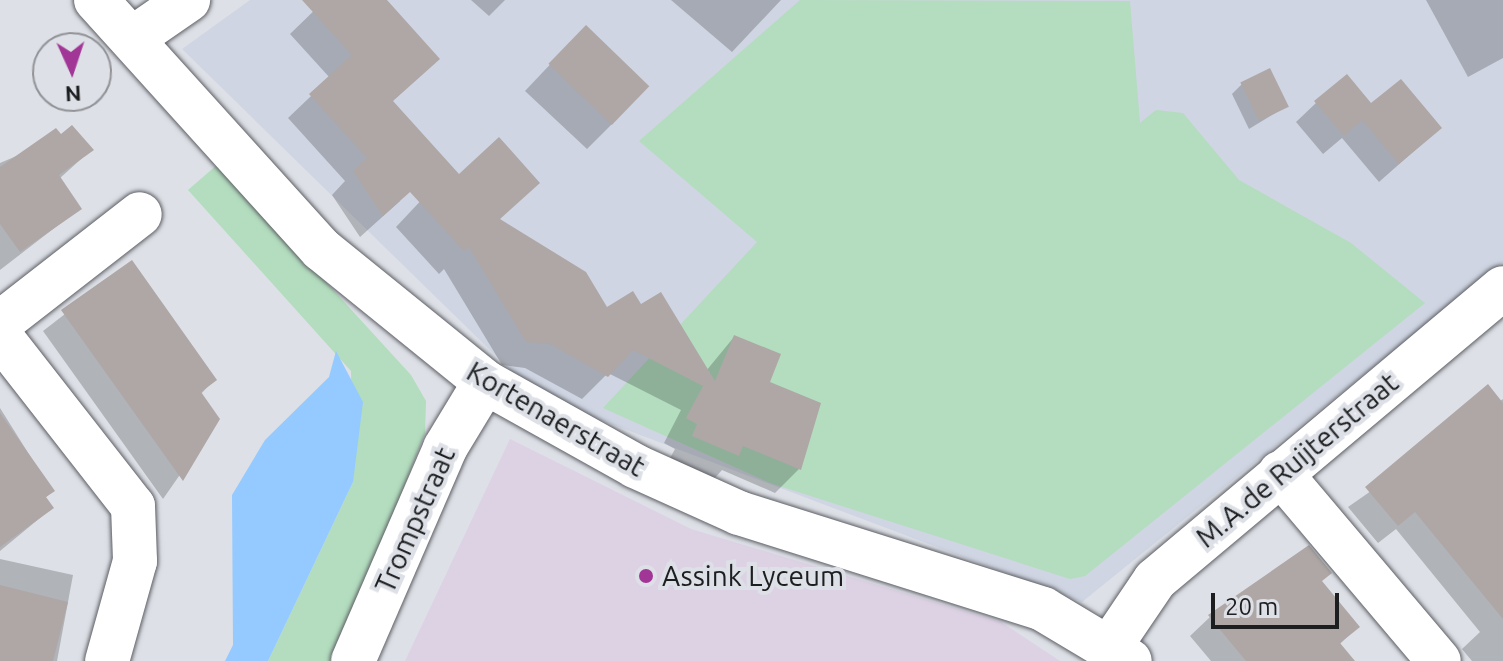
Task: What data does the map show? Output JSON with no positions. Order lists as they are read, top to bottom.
{
  "streets": {
    "street": ["Kortenaerstraat", "M.A.de Ruijterstraat", "Trompstraat"]
  },
  "crossings": [
    ["Kortenaerstraat", "M.A.de Ruijterstraat"],
    ["Kortenaerstraat", "Trompstraat"]
  ],
  "places": ["Assink Lyceum"],
  "scale_bar": "20 m",
  "north": "bottom"
}
